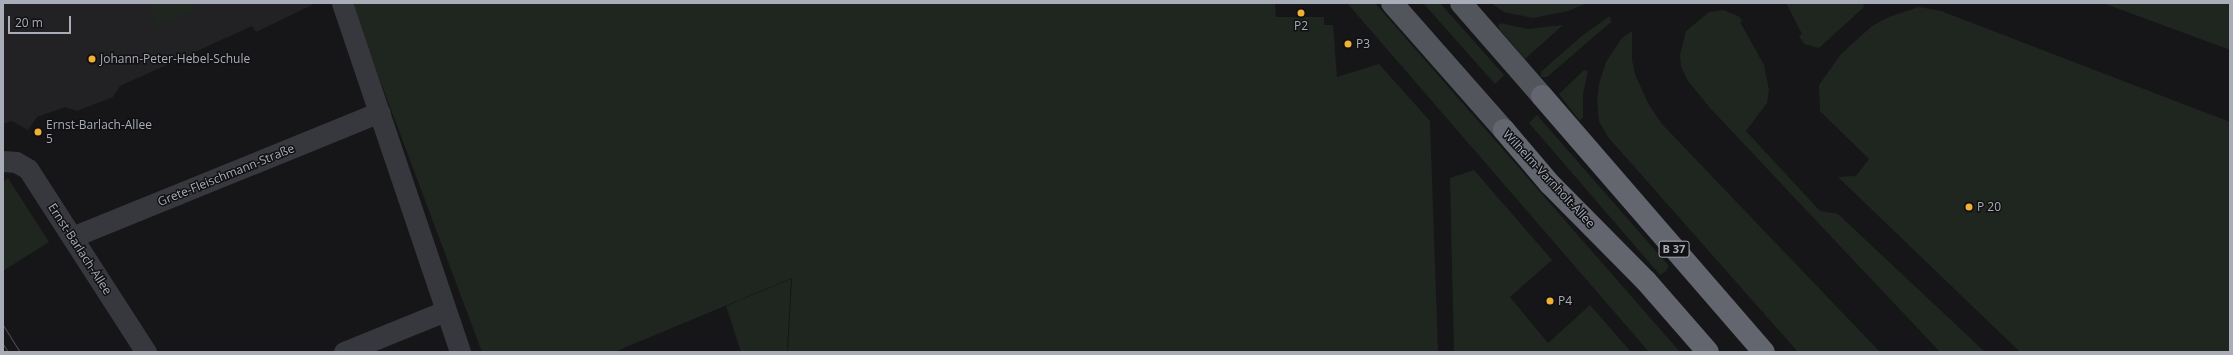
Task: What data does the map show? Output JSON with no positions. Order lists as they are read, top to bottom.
{
  "streets": {
    "highway": ["Wilhelm-Varnholt-Allee", "B 37"],
    "street": ["Grete-Fleischmann-Straße", "Ernst-Barlach-Allee"]
  },
  "crossings": [
    ["Grete-Fleischmann-Straße", "Ernst-Barlach-Allee"]
  ],
  "places": [
    "P2",
    "P3",
    "Johann-Peter-Hebel-Schule",
    "Ernst-Barlach-Allee 5",
    "P 20",
    "P4"
  ],
  "scale_bar": "20 m"
}
